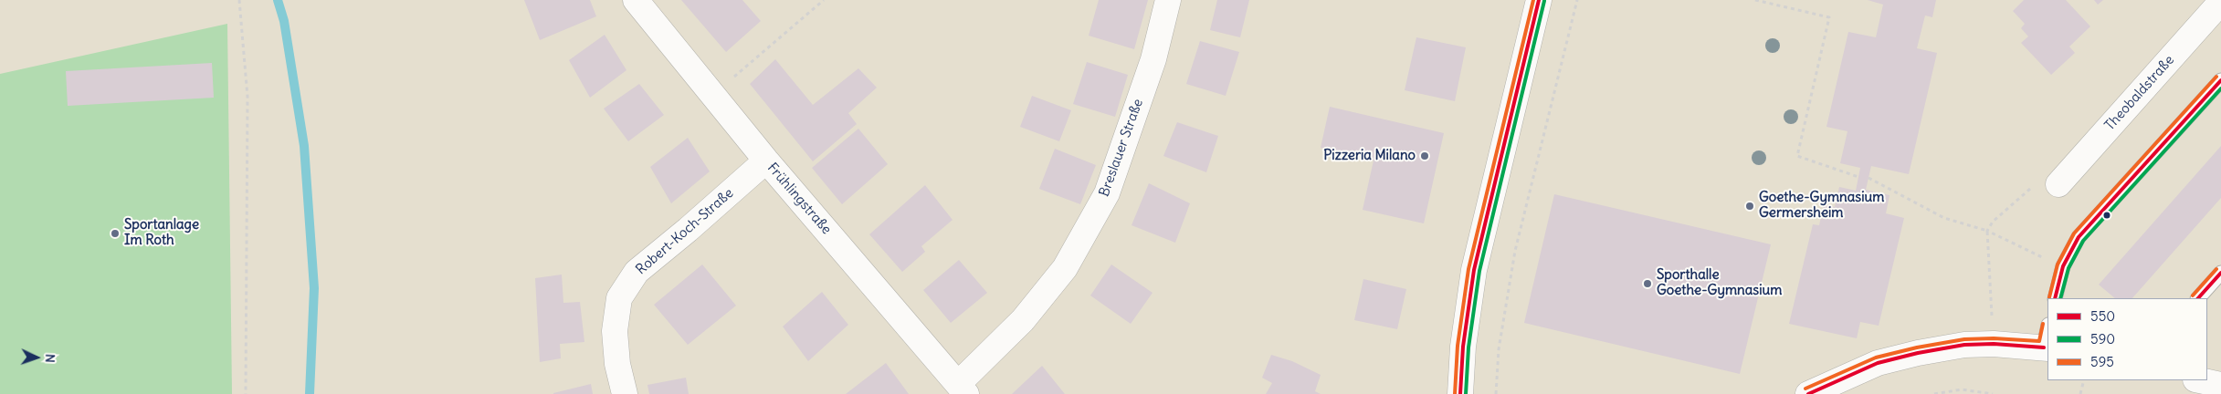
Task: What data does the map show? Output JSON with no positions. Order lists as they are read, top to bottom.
{
  "streets": {
    "street": [
      "Theobaldstraße",
      "Breslauer Straße",
      "Frühlingstraße",
      "Robert-Koch-Straße"
    ]
  },
  "crossings": [
    ["Breslauer Straße", "Frühlingstraße"],
    ["Frühlingstraße", "Robert-Koch-Straße"]
  ],
  "places": [
    "Pizzeria Milano",
    "Goethe-Gymnasium Germersheim",
    "Sportanlage Im Roth",
    "Sporthalle Goethe-Gymnasium"
  ],
  "lines": ["transit line 550", "transit line 595", "transit line 590"],
  "legend": ["550", "590", "595"],
  "north": "right"
}
